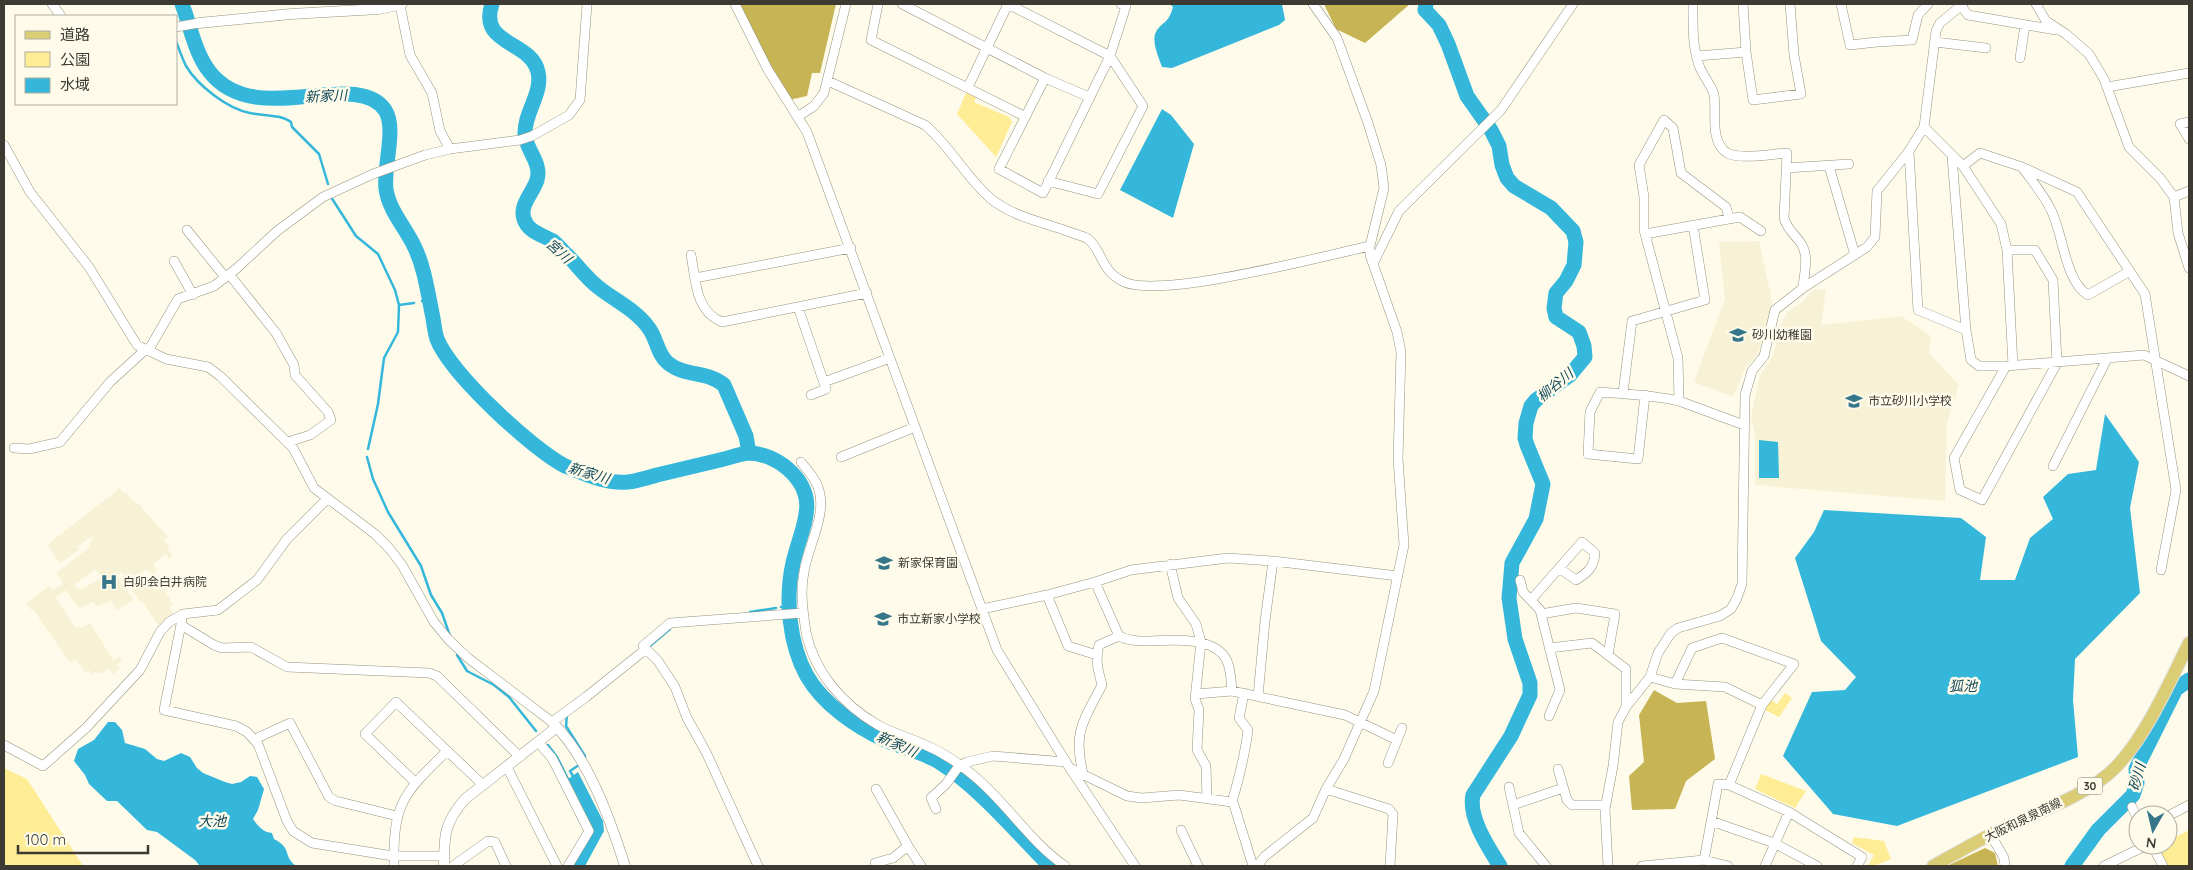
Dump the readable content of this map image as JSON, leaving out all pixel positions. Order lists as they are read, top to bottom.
{
  "streets": {
    "main road": ["30", "大阪和泉泉南線"]
  },
  "water": [
    "新家川",
    "宮川",
    "柳谷川",
    "狐池",
    "砂川",
    "大池"
  ],
  "places": {
    "school or university": [
      "砂川幼稚園",
      "市立砂川小学校",
      "新家保育園",
      "市立新家小学校"
    ],
    "hospital": ["白卯会白井病院"]
  },
  "legend": ["道路", "公園", "水域"],
  "scale_bar": "100 m",
  "north": "bottom"
}
